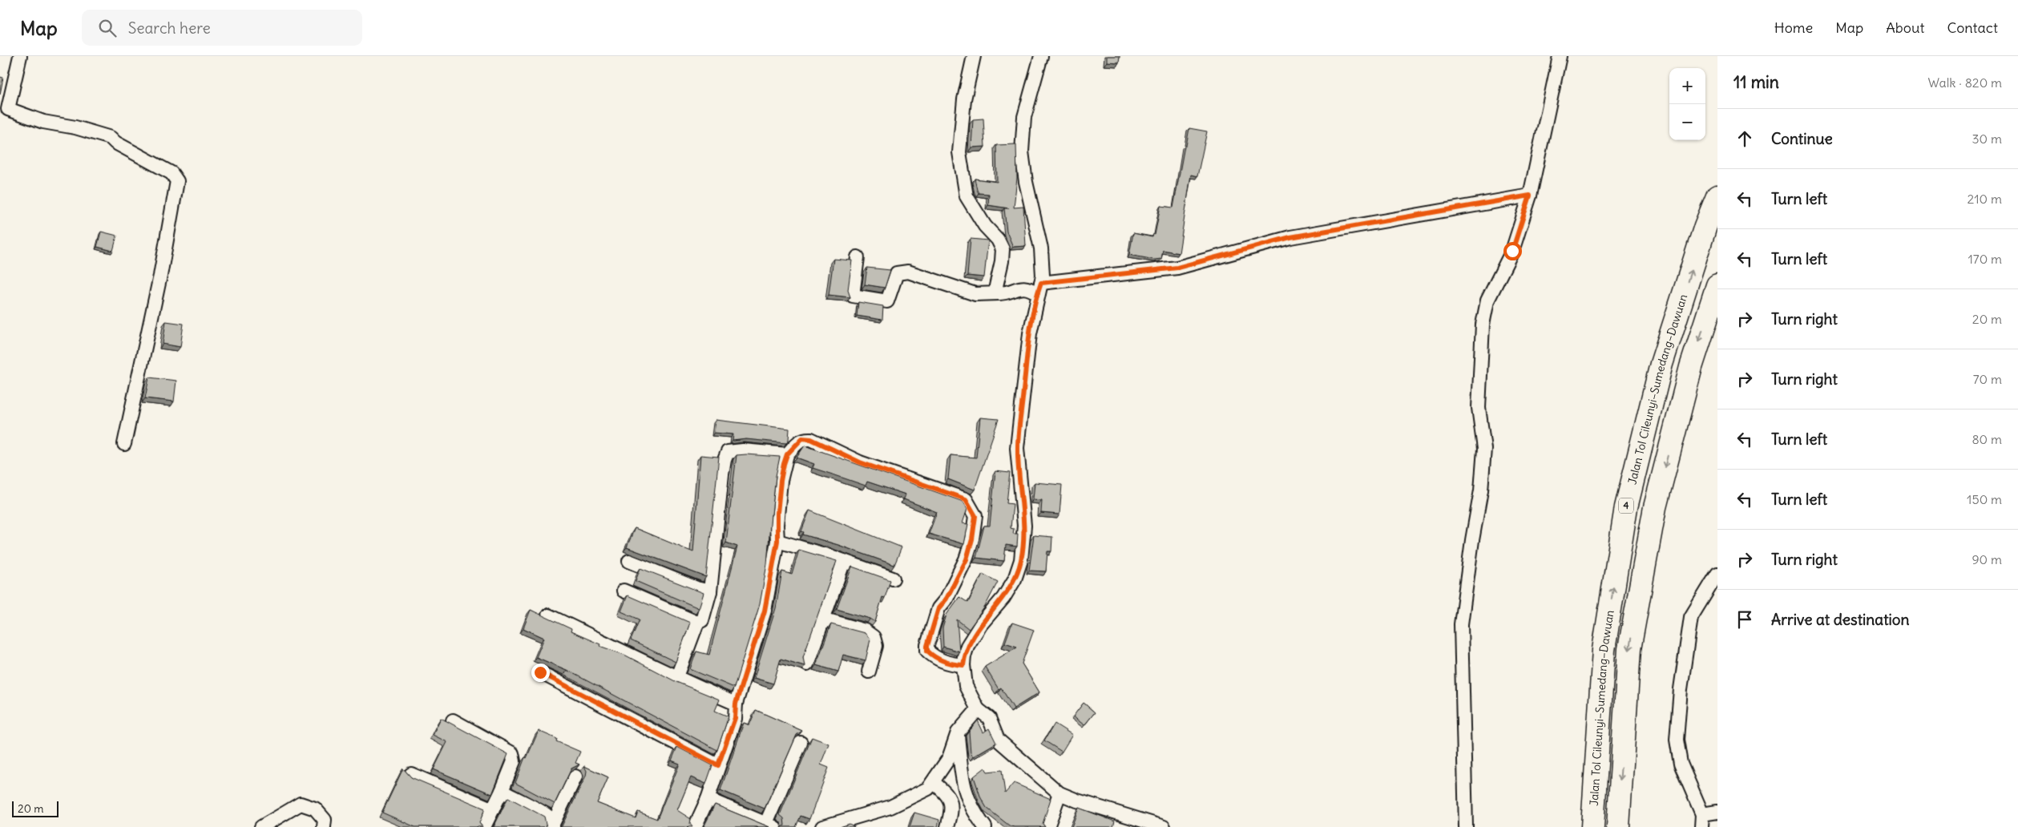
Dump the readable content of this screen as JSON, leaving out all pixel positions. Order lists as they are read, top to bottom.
{
  "streets": {
    "highway": ["Jalan Tol Cileunyi–Sumedang–Dawuan", "4"]
  },
  "scale_bar": "20 m",
  "page": {
    "header": "Map",
    "search": "Search here",
    "nav": [
      "Home",
      "Map",
      "About",
      "Contact"
    ],
    "heading": ["11 min", "Walk · 820 m"],
    "map_buttons": ["+", "−"],
    "list": [
      ["Continue", "30 m"],
      ["Turn left", "210 m"],
      ["Turn left", "170 m"],
      ["Turn right", "20 m"],
      ["Turn right", "70 m"],
      ["Turn left", "80 m"],
      ["Turn left", "150 m"],
      ["Turn right", "90 m"],
      "Arrive at destination"
    ],
    "scale": "20 m"
  }
}
